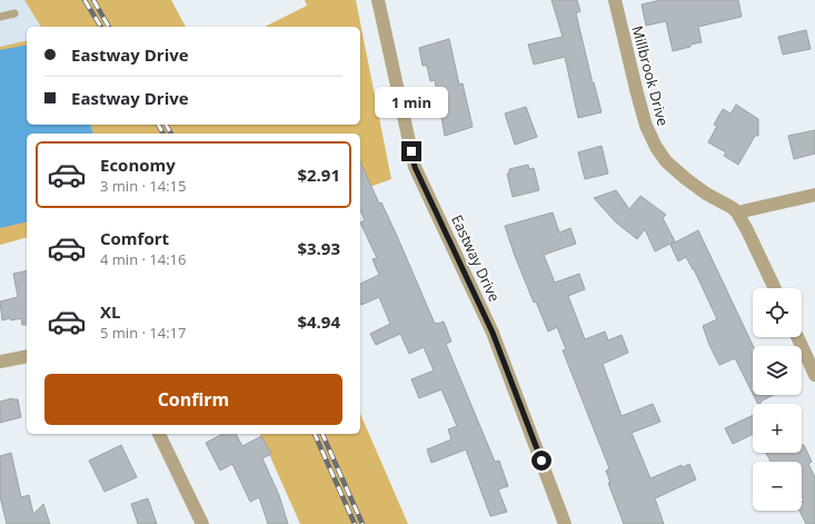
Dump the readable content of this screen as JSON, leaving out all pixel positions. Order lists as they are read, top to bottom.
{
  "streets": {
    "street": ["Millbrook Drive", "Eastway Drive"]
  },
  "page": {
    "banner": ["Eastway Drive", "Eastway Drive"],
    "bubble": "1 min",
    "list": [
      {
        "name": "Economy",
        "note": "3 min · 14:15",
        "value": "$2.91"
      },
      {
        "name": "Comfort",
        "note": "4 min · 14:16",
        "value": "$3.93"
      },
      {
        "name": "XL",
        "note": "5 min · 14:17",
        "value": "$4.94"
      }
    ],
    "map_buttons": ["+", "−"],
    "buttons": "Confirm"
  }
}
